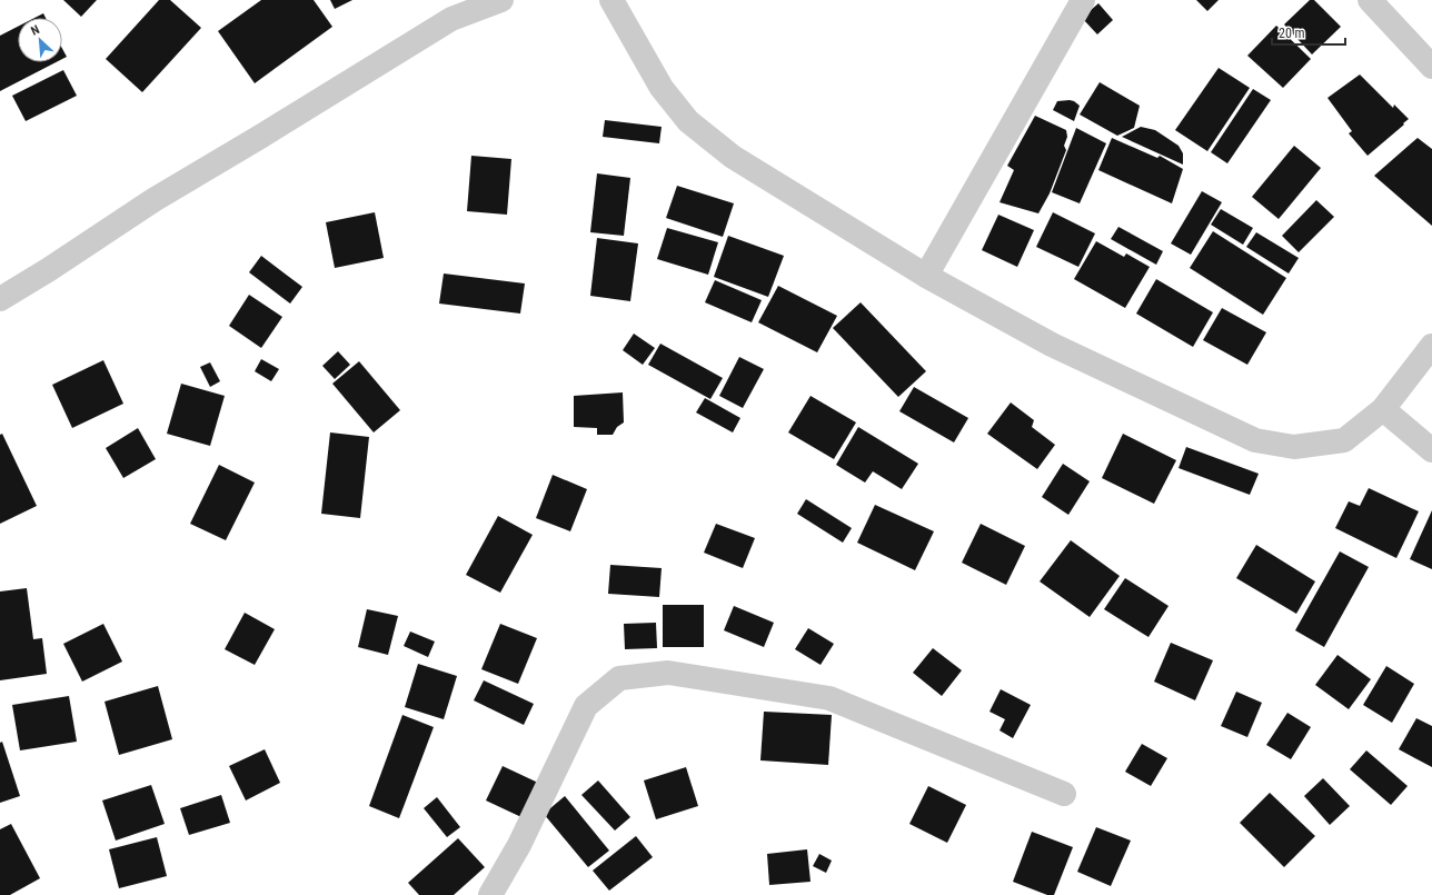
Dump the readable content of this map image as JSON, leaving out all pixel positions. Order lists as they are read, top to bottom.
{
  "scale_bar": "20 m",
  "north": "top left"
}
